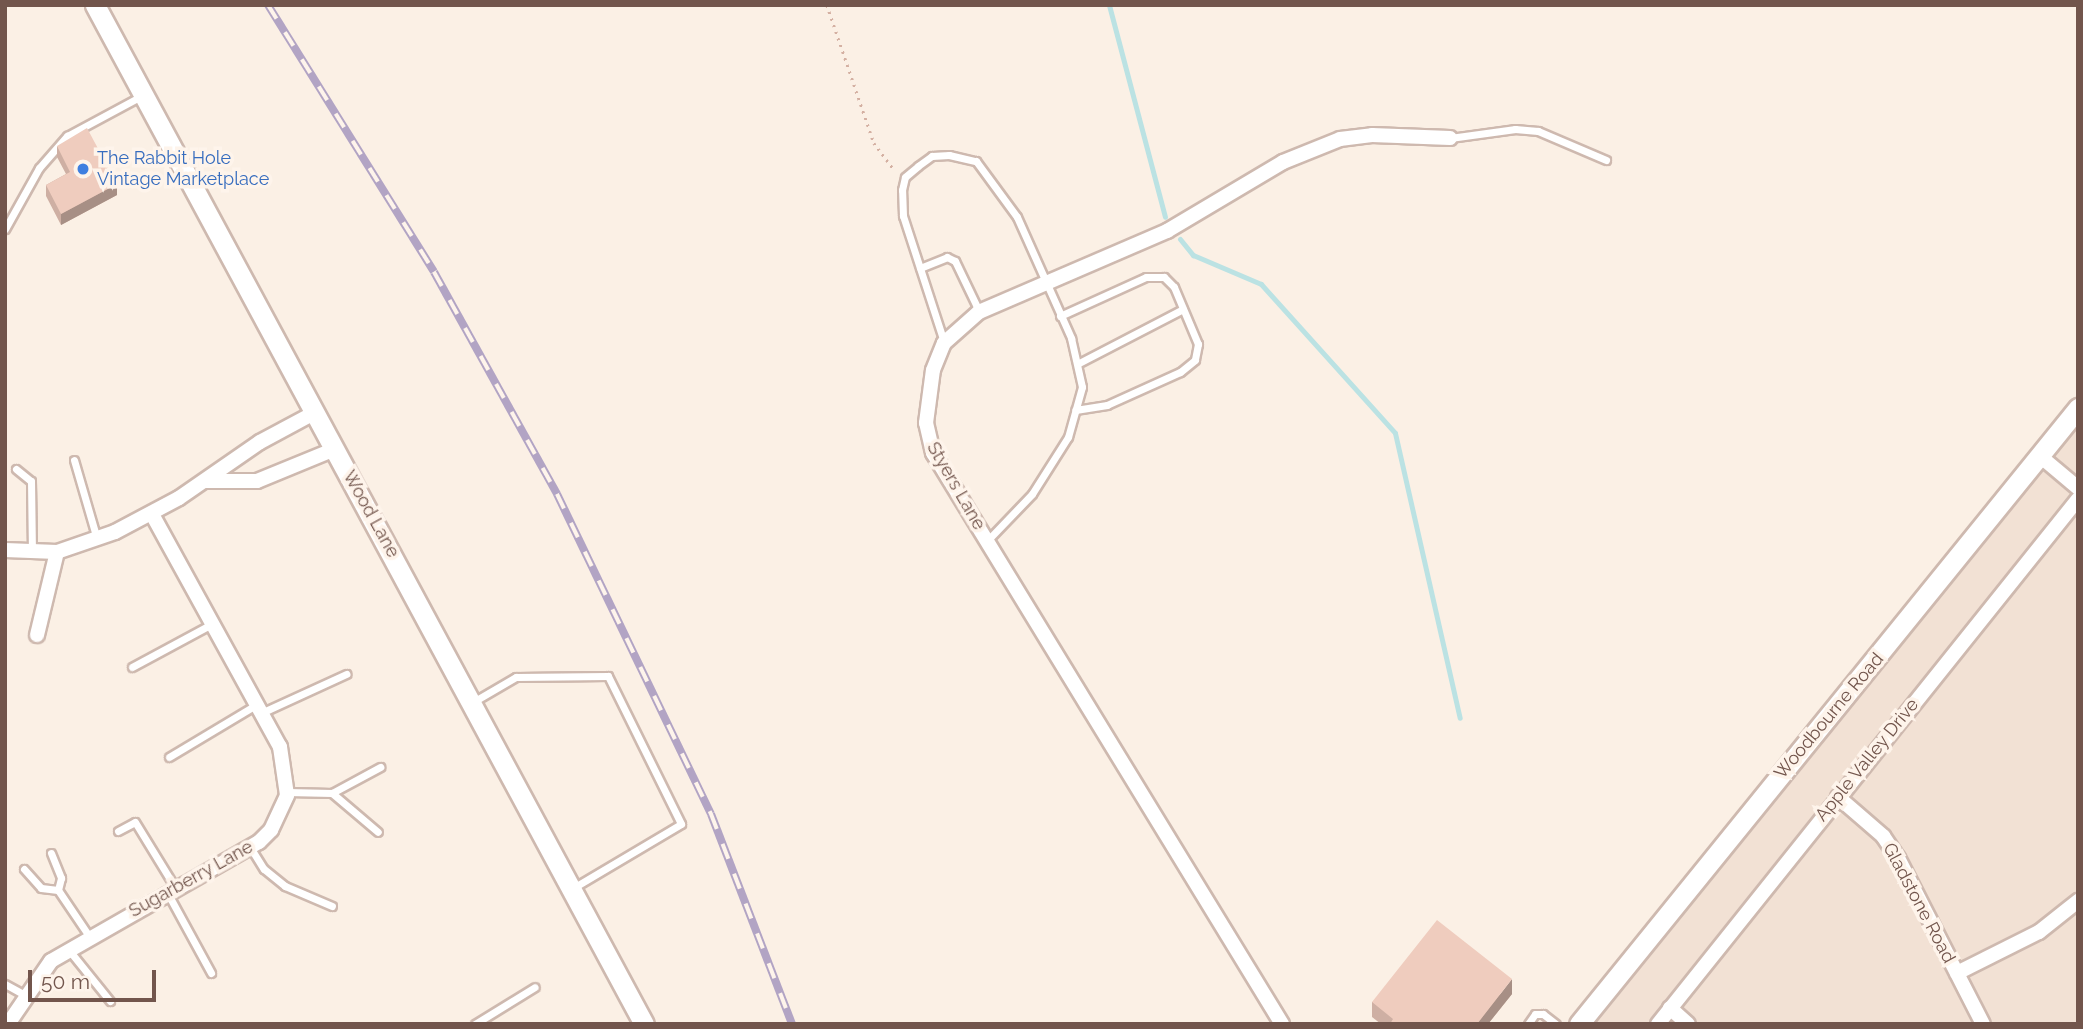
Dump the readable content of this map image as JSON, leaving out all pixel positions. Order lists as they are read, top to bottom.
{
  "streets": {
    "street": [
      "Styers Lane",
      "Wood Lane",
      "Woodbourne Road",
      "Apple Valley Drive",
      "Sugarberry Lane",
      "Gladstone Road"
    ]
  },
  "crossings": [
    ["Apple Valley Drive", "Gladstone Road"]
  ],
  "places": ["The Rabbit Hole Vintage Marketplace"],
  "scale_bar": "50 m"
}
